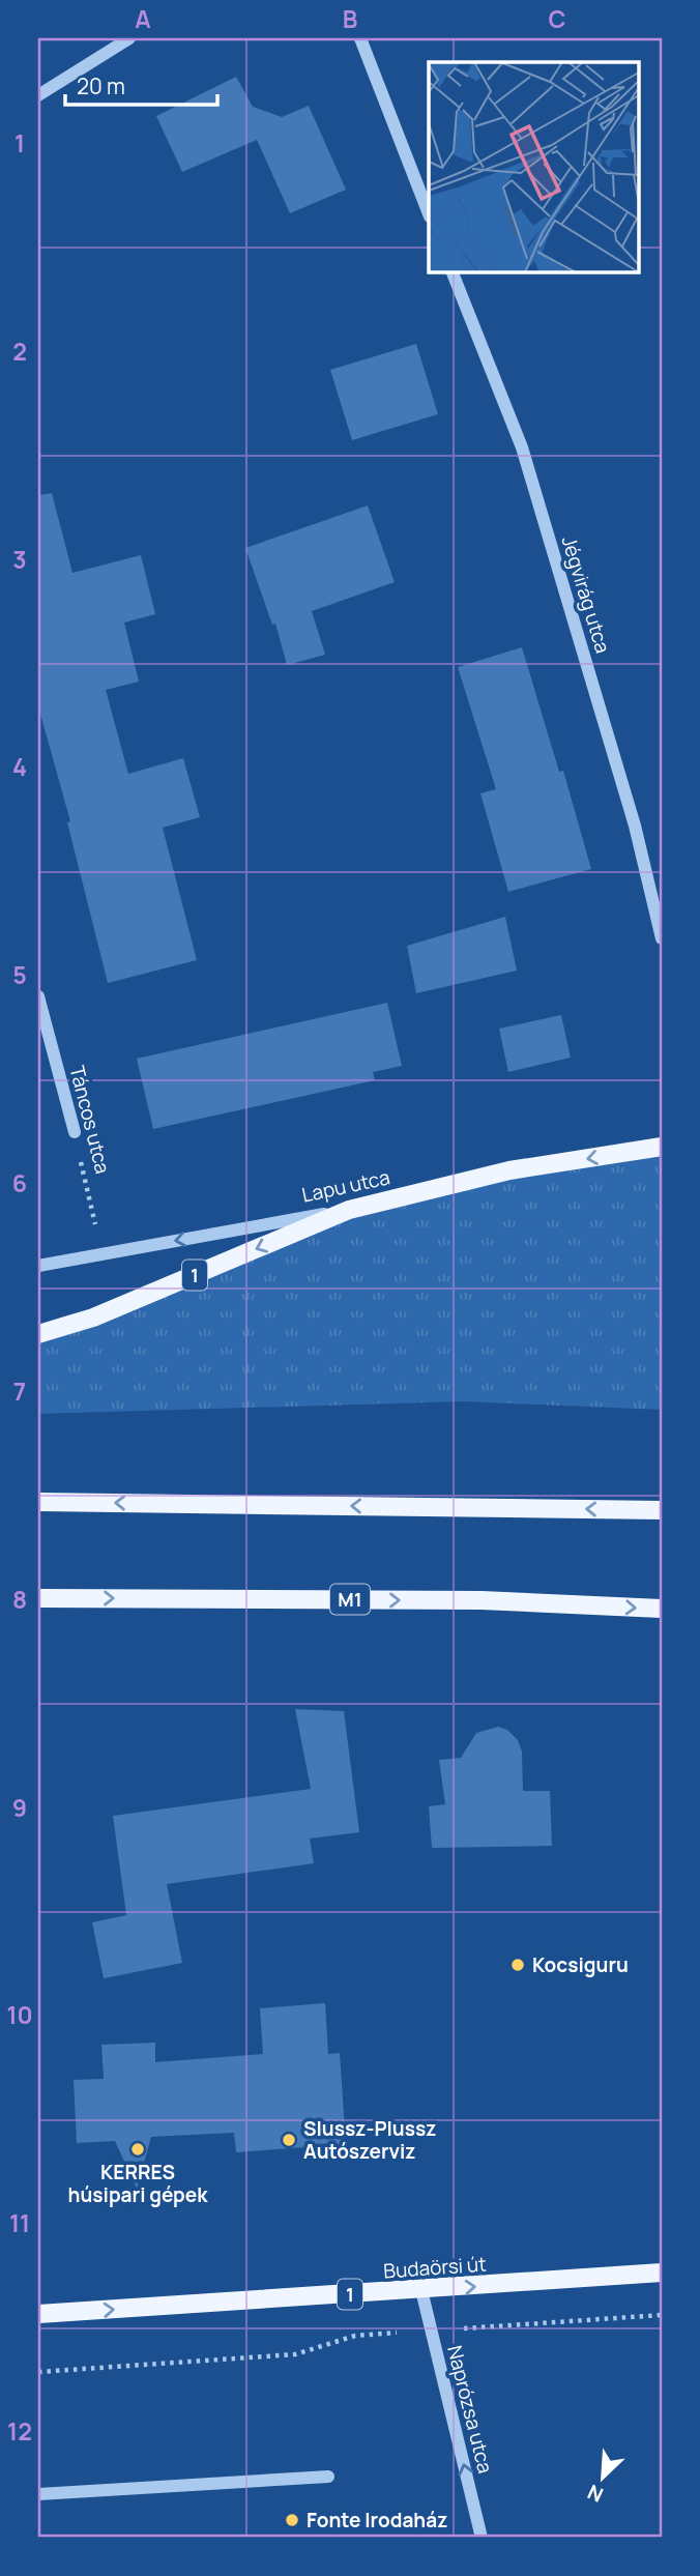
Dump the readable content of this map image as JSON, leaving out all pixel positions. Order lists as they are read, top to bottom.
{
  "streets": {
    "main road": [
      "Lapu utca",
      "1",
      "M1",
      "Budaörsi út"
    ],
    "street": ["Jégvirág utca", "Táncos utca", "Naprózsa utca"]
  },
  "crossings": [
    ["Táncos utca", "Lapu utca"],
    ["Lapu utca", "1"],
    ["Budaörsi út", "Naprózsa utca"]
  ],
  "one_way": ["Lapu utca", "Budaörsi út", "Naprózsa utca"],
  "places": [
    "Kocsiguru",
    "Slussz-Plussz Autószerviz",
    "KERRES húsipari gépek",
    "Fonte Irodaház"
  ],
  "scale_bar": "20 m",
  "north": "bottom left",
  "grid": {
    "columns": ["A", "B", "C"],
    "rows": [
      "1",
      "2",
      "3",
      "4",
      "5",
      "6",
      "7",
      "8",
      "9",
      "10",
      "11",
      "12"
    ]
  }
}
